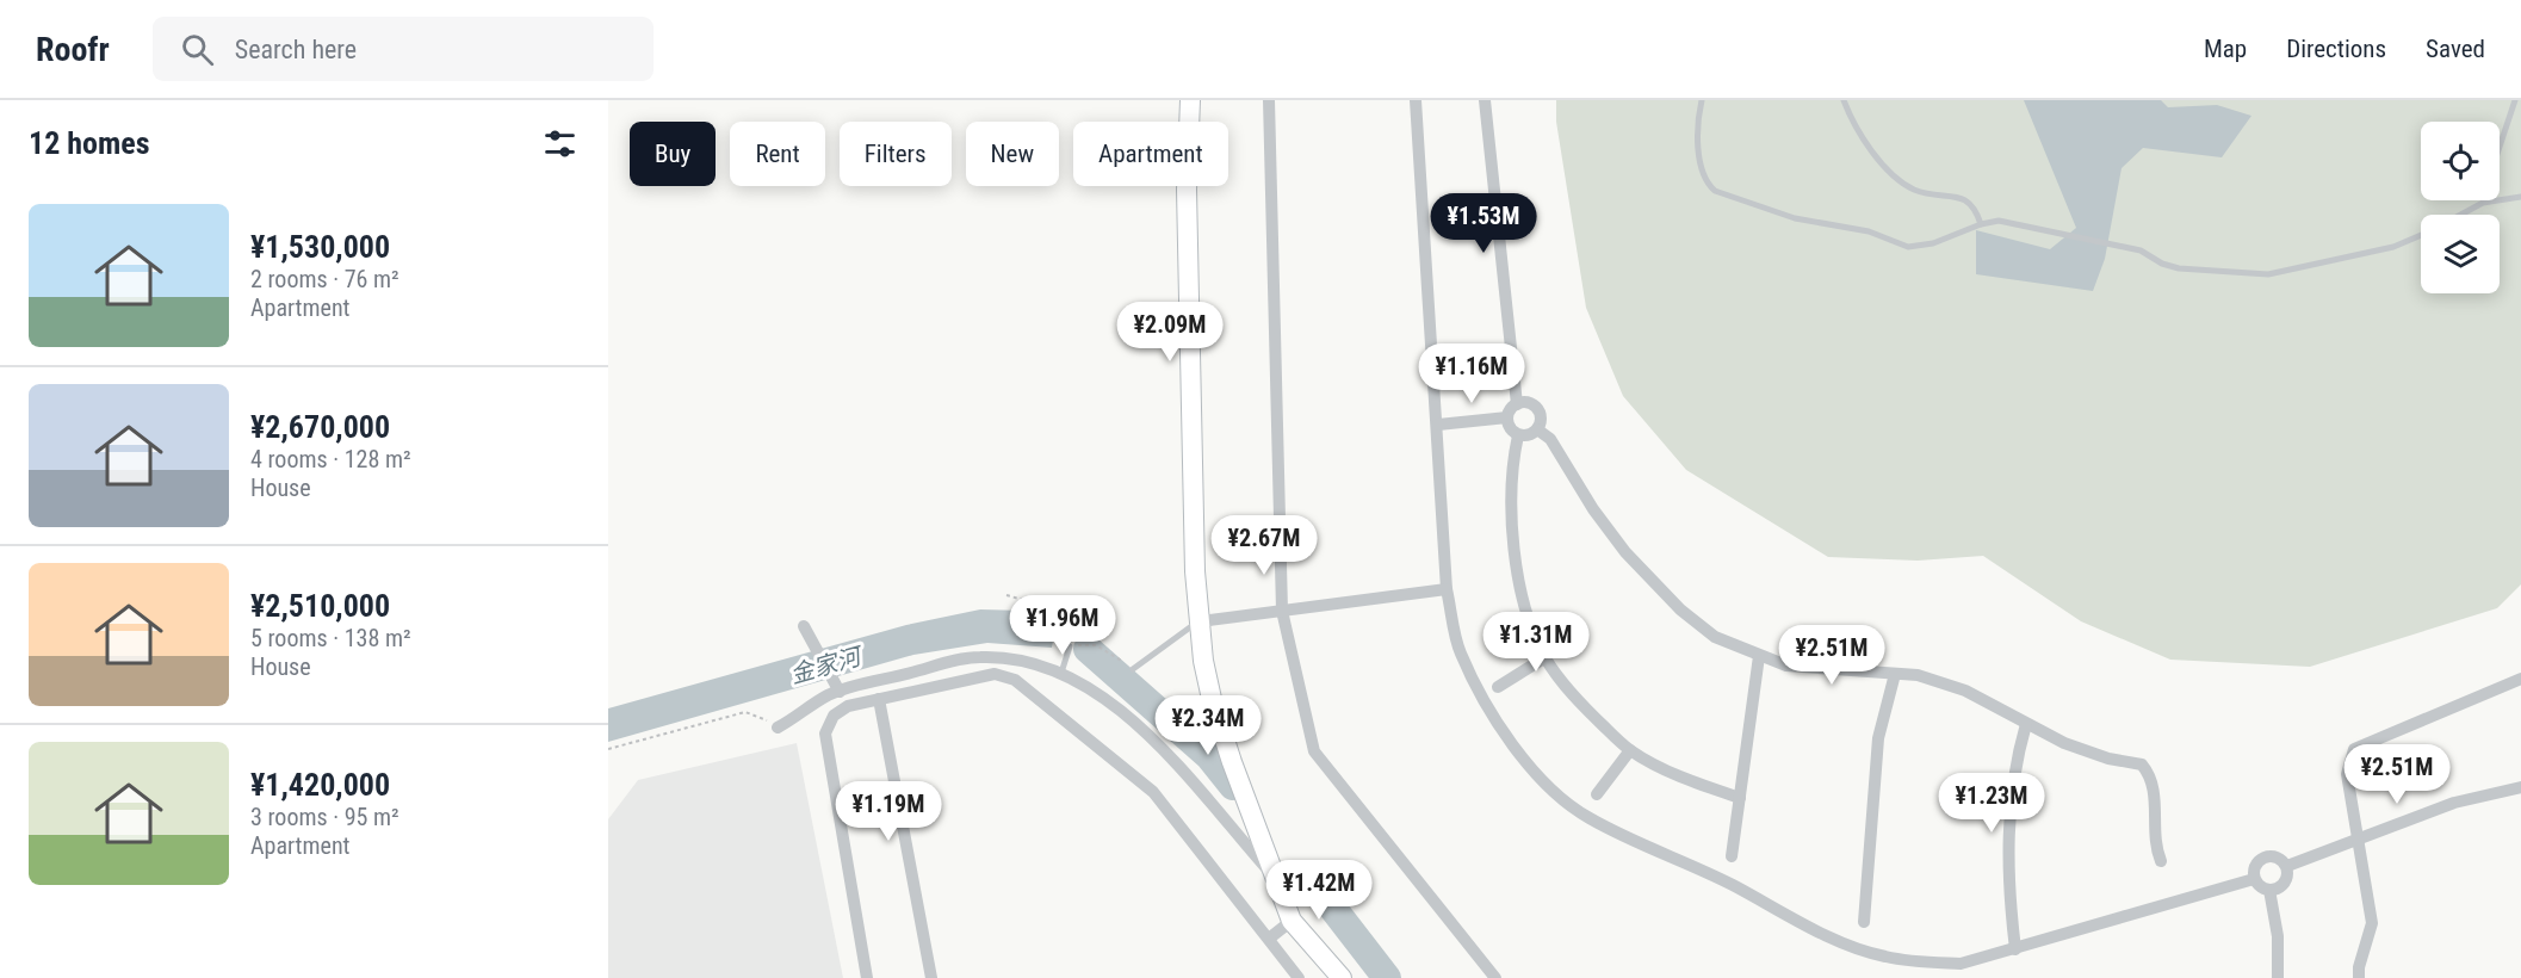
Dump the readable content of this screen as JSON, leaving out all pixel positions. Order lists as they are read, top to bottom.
{
  "water": ["金家河"],
  "page": {
    "header": "Roofr",
    "search": "Search here",
    "nav": ["Map", "Directions", "Saved"],
    "heading": "12 homes",
    "chip": [
      "Buy",
      "Rent",
      "Filters",
      "New",
      "Apartment"
    ],
    "list": [
      {
        "name": "¥1,530,000",
        "note": "2 rooms · 76 m² · Apartment"
      },
      {
        "name": "¥2,670,000",
        "note": "4 rooms · 128 m² · House"
      },
      {
        "name": "¥2,510,000",
        "note": "5 rooms · 138 m² · House"
      },
      {
        "name": "¥1,420,000",
        "note": "3 rooms · 95 m² · Apartment"
      }
    ],
    "price": [
      "¥1.53M",
      "¥2.09M",
      "¥1.16M",
      "¥2.67M",
      "¥1.96M",
      "¥1.31M",
      "¥2.51M",
      "¥2.34M",
      "¥2.51M",
      "¥1.23M",
      "¥1.19M",
      "¥1.42M"
    ]
  }
}
